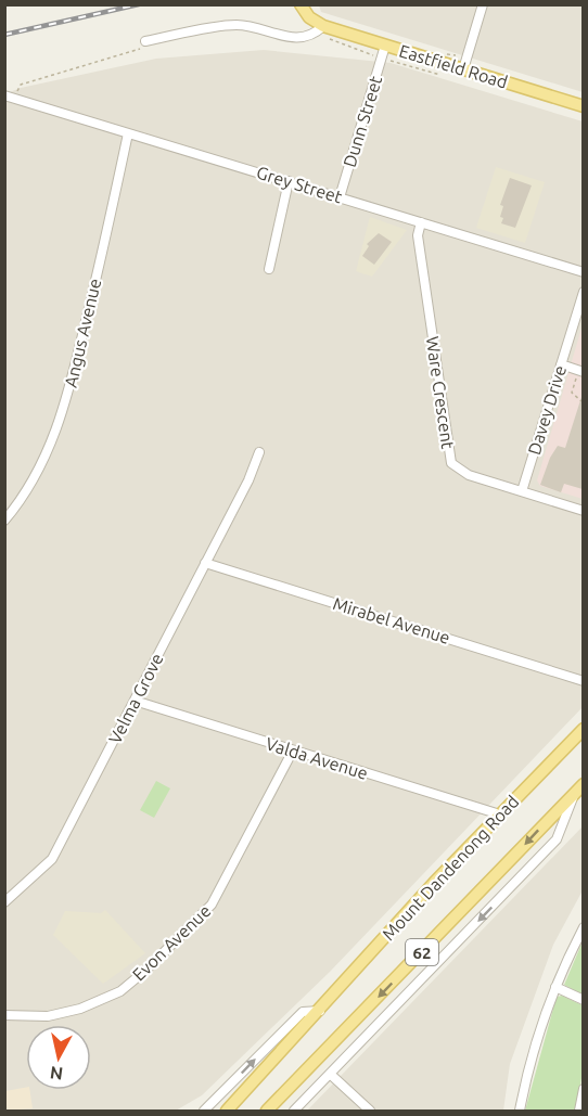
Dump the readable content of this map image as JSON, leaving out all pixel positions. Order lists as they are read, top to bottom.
{
  "streets": {
    "main road": ["Eastfield Road", "Mount Dandenong Road", "62"],
    "street": [
      "Dunn Street",
      "Grey Street",
      "Angus Avenue",
      "Ware Crescent",
      "Davey Drive",
      "Mirabel Avenue",
      "Velma Grove",
      "Valda Avenue",
      "Evon Avenue"
    ]
  },
  "crossings": [
    ["Eastfield Road", "Dunn Street"],
    ["Dunn Street", "Grey Street"],
    ["Grey Street", "Angus Avenue"],
    ["Grey Street", "Ware Crescent"],
    ["Ware Crescent", "Davey Drive"],
    ["Mirabel Avenue", "Velma Grove"],
    ["Velma Grove", "Valda Avenue"],
    ["Valda Avenue", "Mount Dandenong Road"],
    ["Valda Avenue", "Evon Avenue"]
  ],
  "north": "bottom"
}
